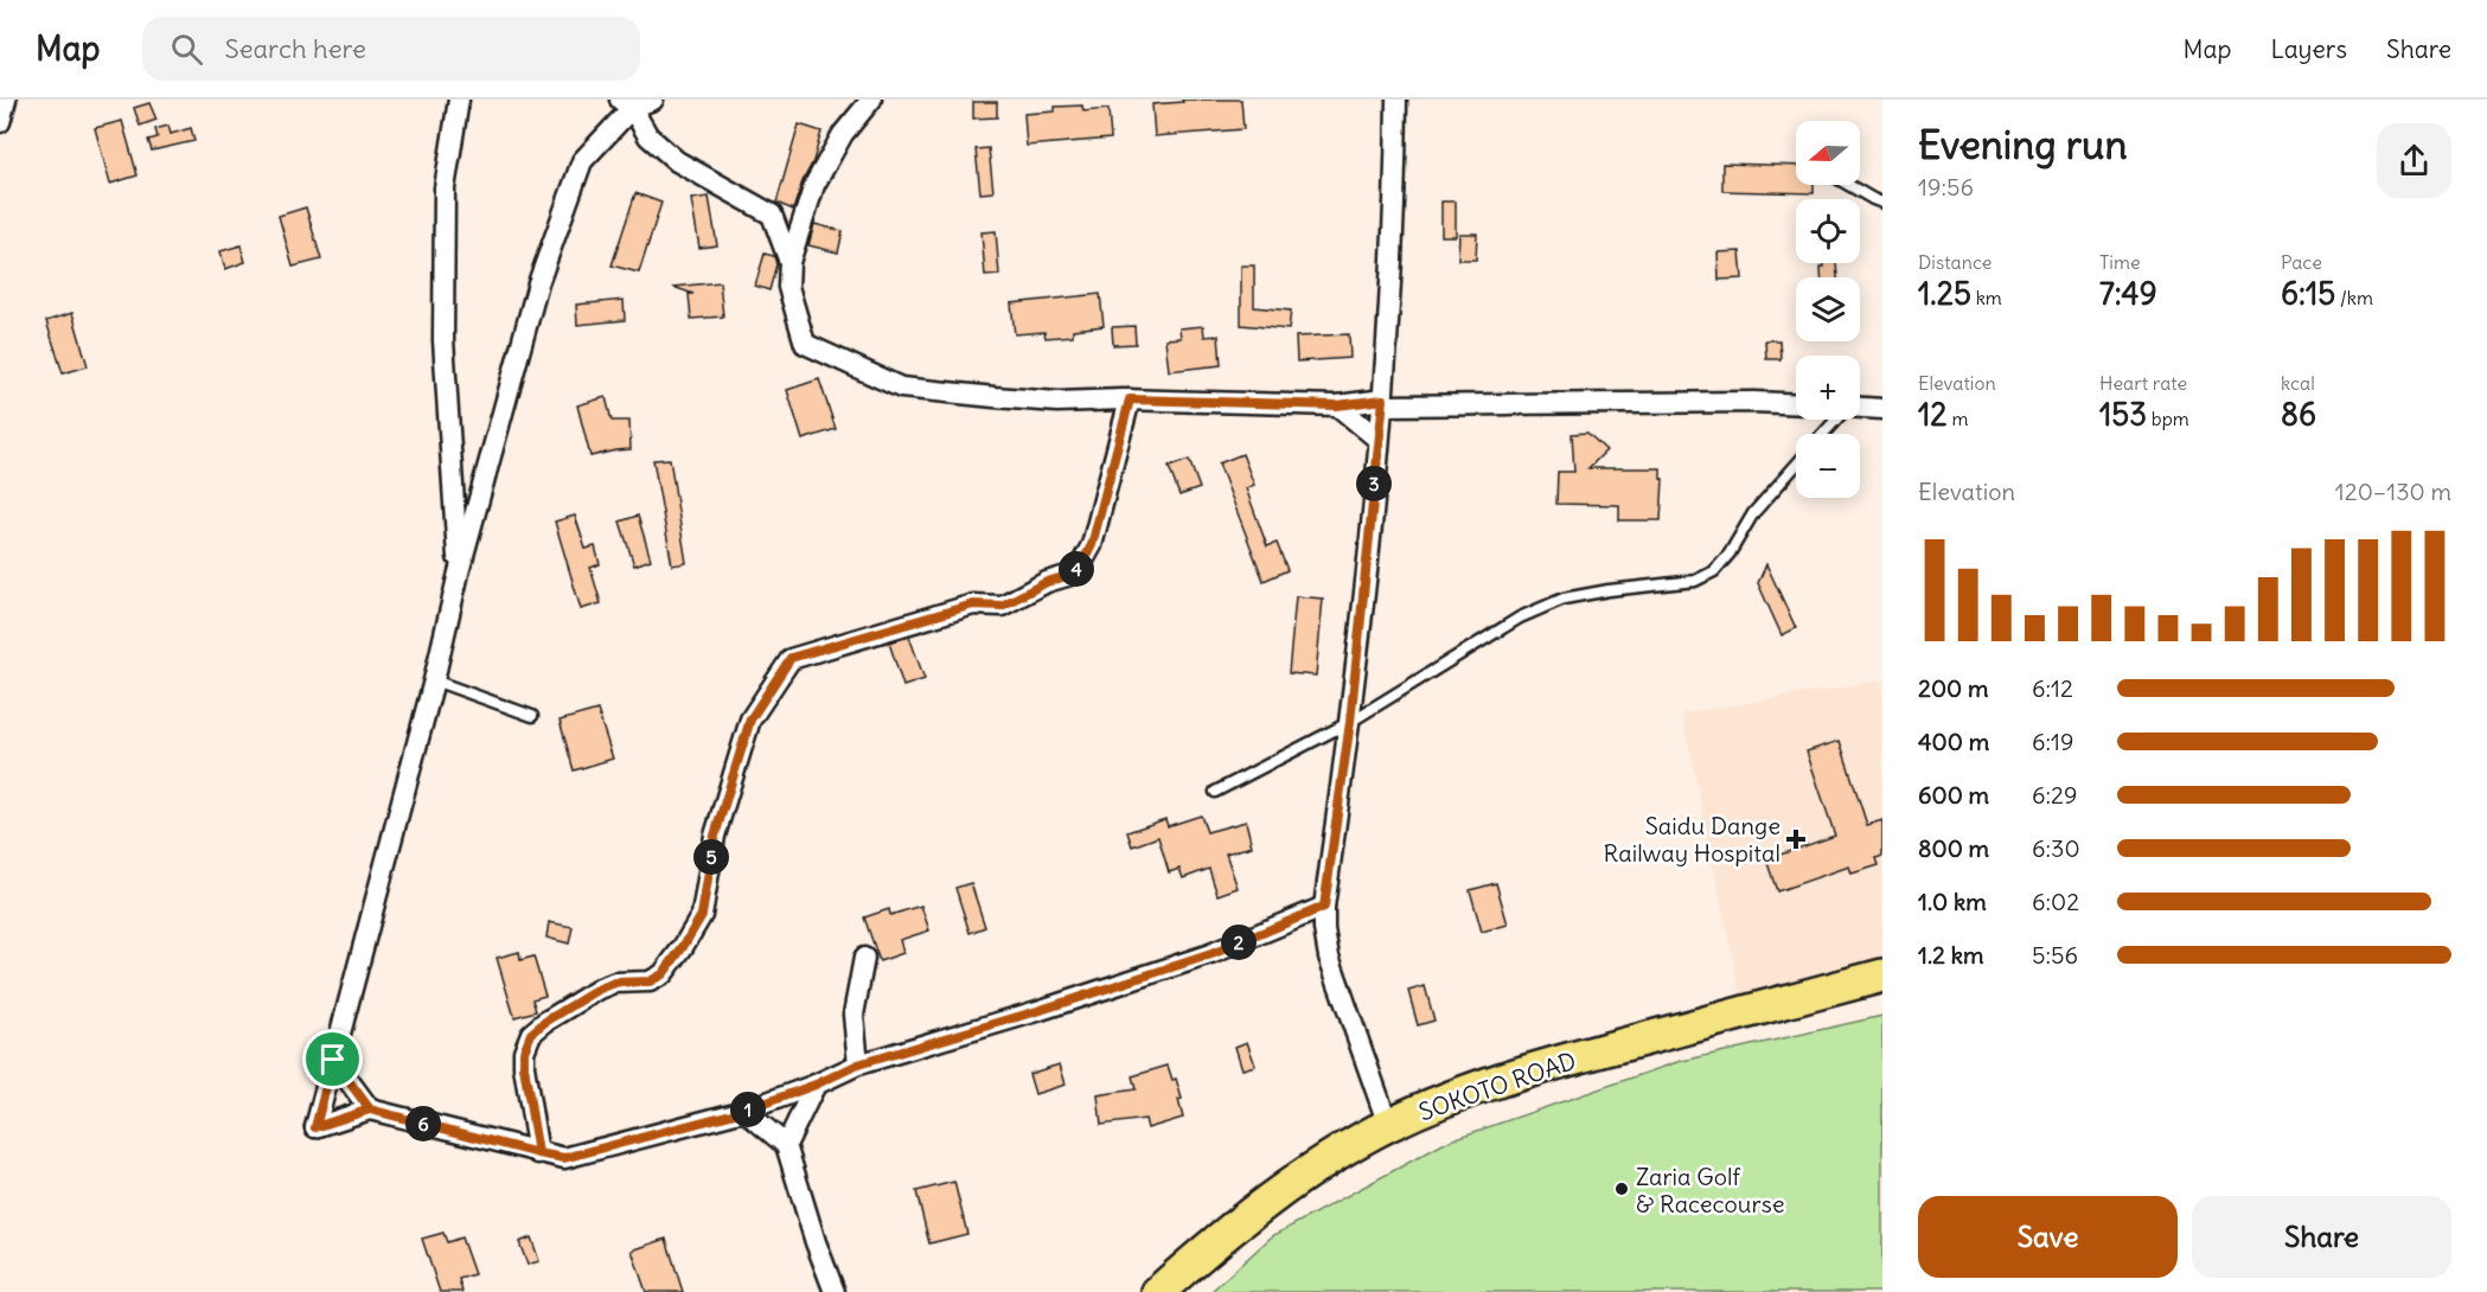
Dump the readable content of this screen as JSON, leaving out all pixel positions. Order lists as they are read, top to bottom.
{
  "streets": {
    "main road": ["SOKOTO ROAD"]
  },
  "places": {
    "health": ["Saidu Dange Railway Hospital"],
    "other": ["Zaria Golf & Racecourse"]
  },
  "north": "left",
  "page": {
    "header": "Map",
    "search": "Search here",
    "nav": ["Map", "Layers", "Share"],
    "heading": ["Evening run", "19:56"],
    "map_buttons": ["+", "−"],
    "stats": [
      ["Distance", "1.25 km"],
      ["Time", "7:49"],
      ["Pace", "6:15 /km"],
      ["Elevation", "12 m"],
      ["Heart rate", "153 bpm"],
      ["kcal", "86"]
    ],
    "chart": ["Elevation", "120–130 m"],
    "pins": [
      "3",
      "4",
      "5",
      "2",
      "1",
      "6"
    ],
    "list": [
      {
        "name": "200 m",
        "note": "6:12"
      },
      {
        "name": "400 m",
        "note": "6:19"
      },
      {
        "name": "600 m",
        "note": "6:29"
      },
      {
        "name": "800 m",
        "note": "6:30"
      },
      {
        "name": "1.0 km",
        "note": "6:02"
      },
      {
        "name": "1.2 km",
        "note": "5:56"
      }
    ],
    "buttons": ["Save", "Share"]
  }
}
